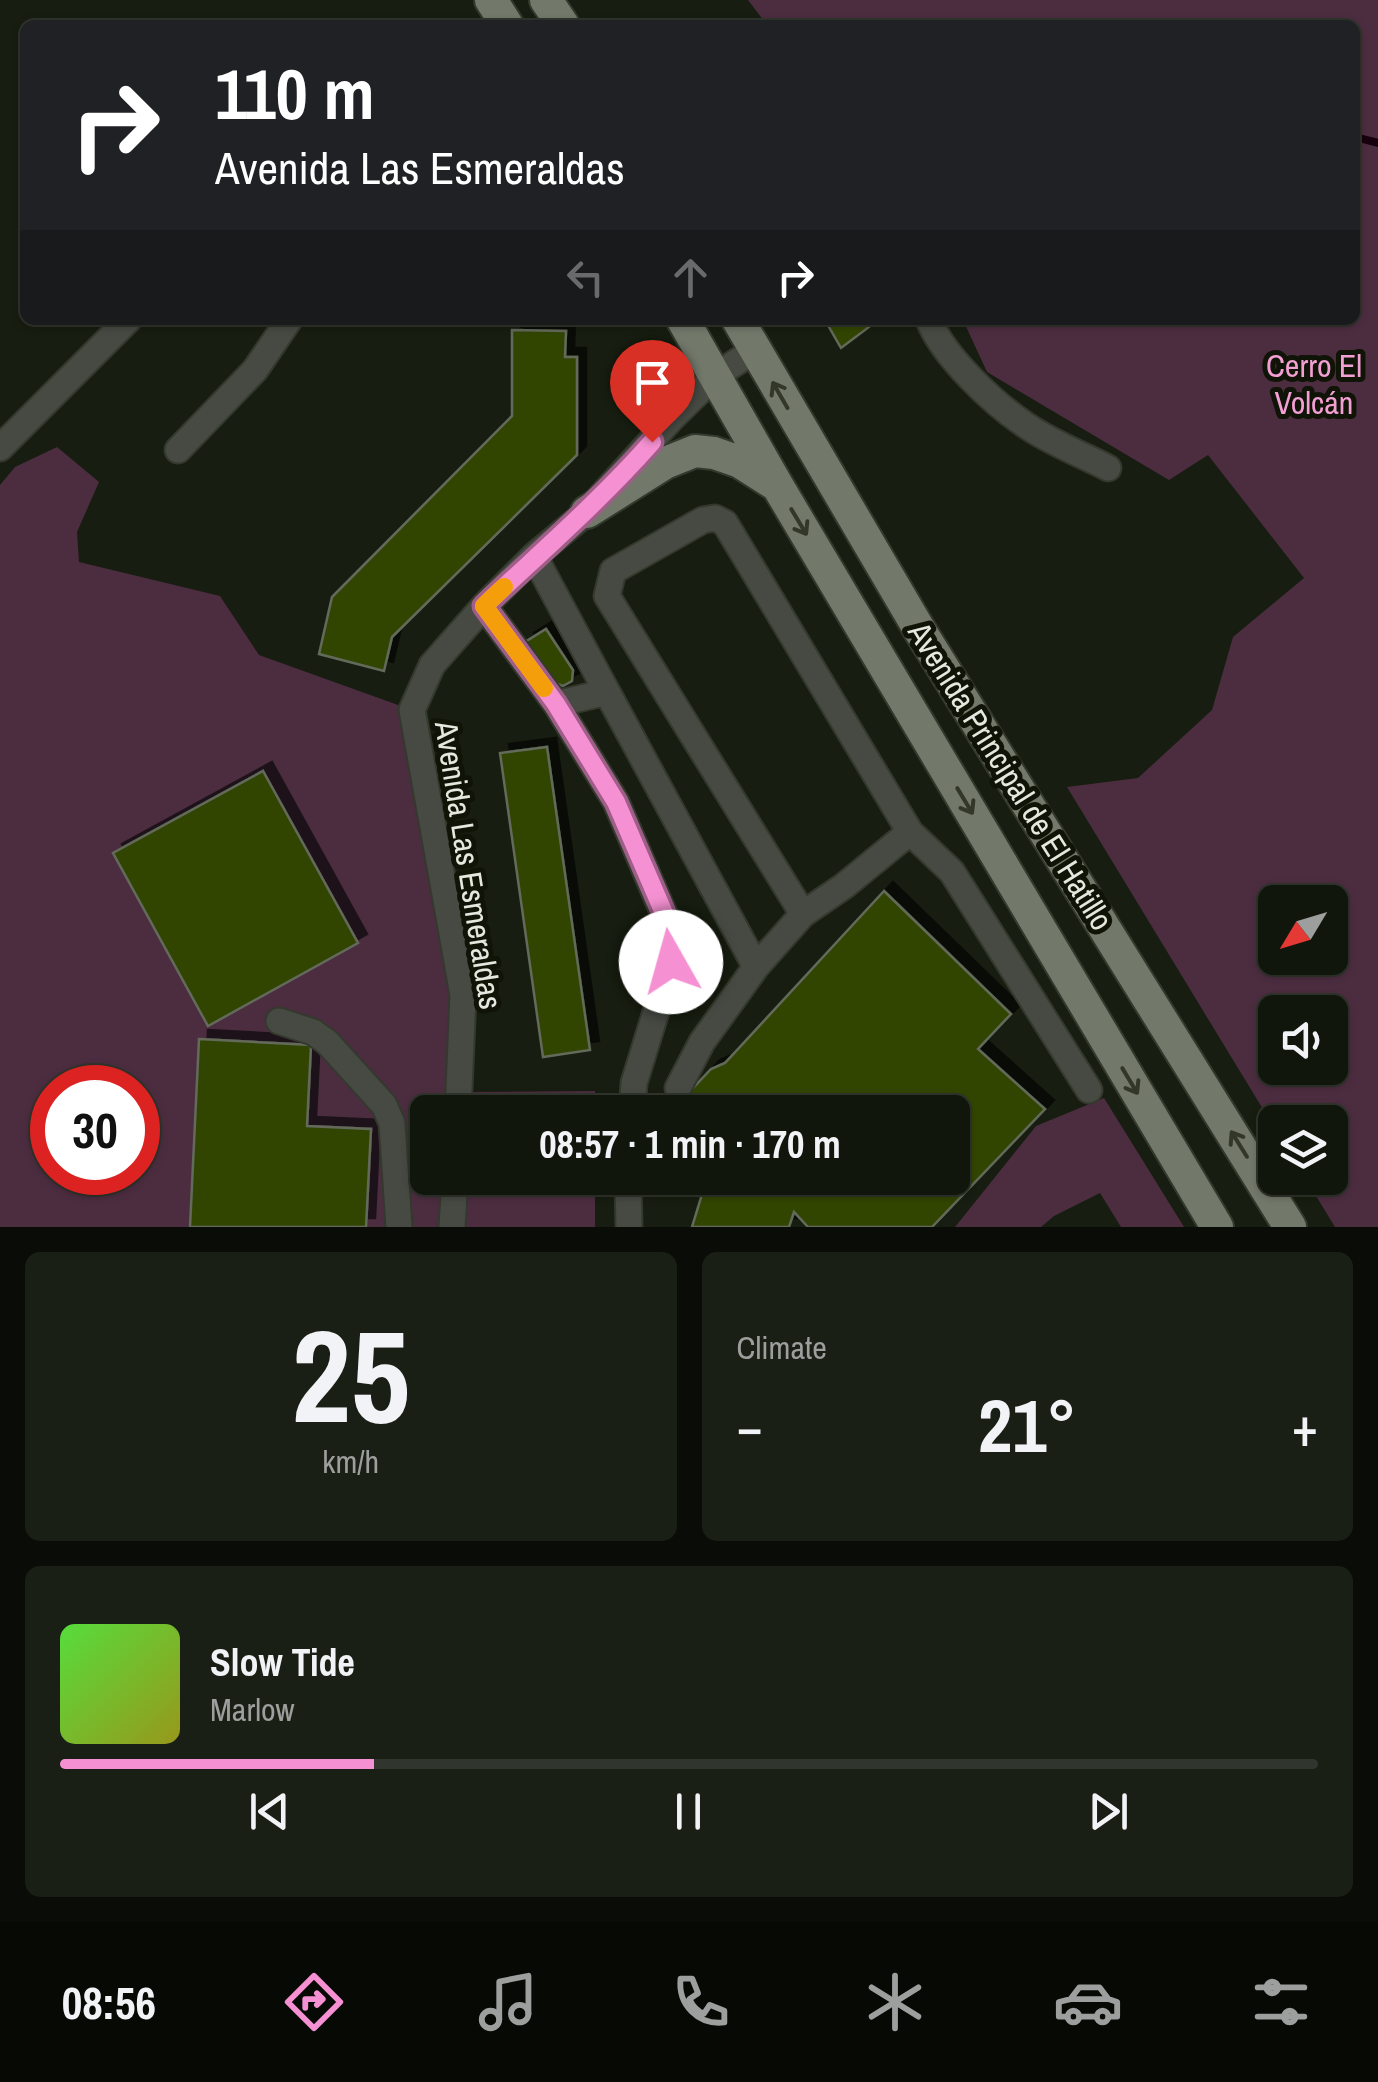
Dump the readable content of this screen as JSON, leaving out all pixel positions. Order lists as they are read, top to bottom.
{
  "streets": {
    "main road": ["Avenida Principal de El Hatillo"],
    "street": ["Avenida Las Esmeraldas"]
  },
  "crossings": [
    ["Avenida Principal de El Hatillo", "Avenida Las Esmeraldas"]
  ],
  "parks": ["Cerro El Volcán"],
  "north": "bottom left",
  "page": {
    "turn": ["110 m", "Avenida Las Esmeraldas"],
    "limit": "30",
    "trip": "08:57 · 1 min · 170 m",
    "tile": [
      ["25", "km/h"],
      "Climate"
    ],
    "heat": ["−", "21°", "+"],
    "song": ["Slow Tide", "Marlow"],
    "tabs": "08:56"
  }
}
